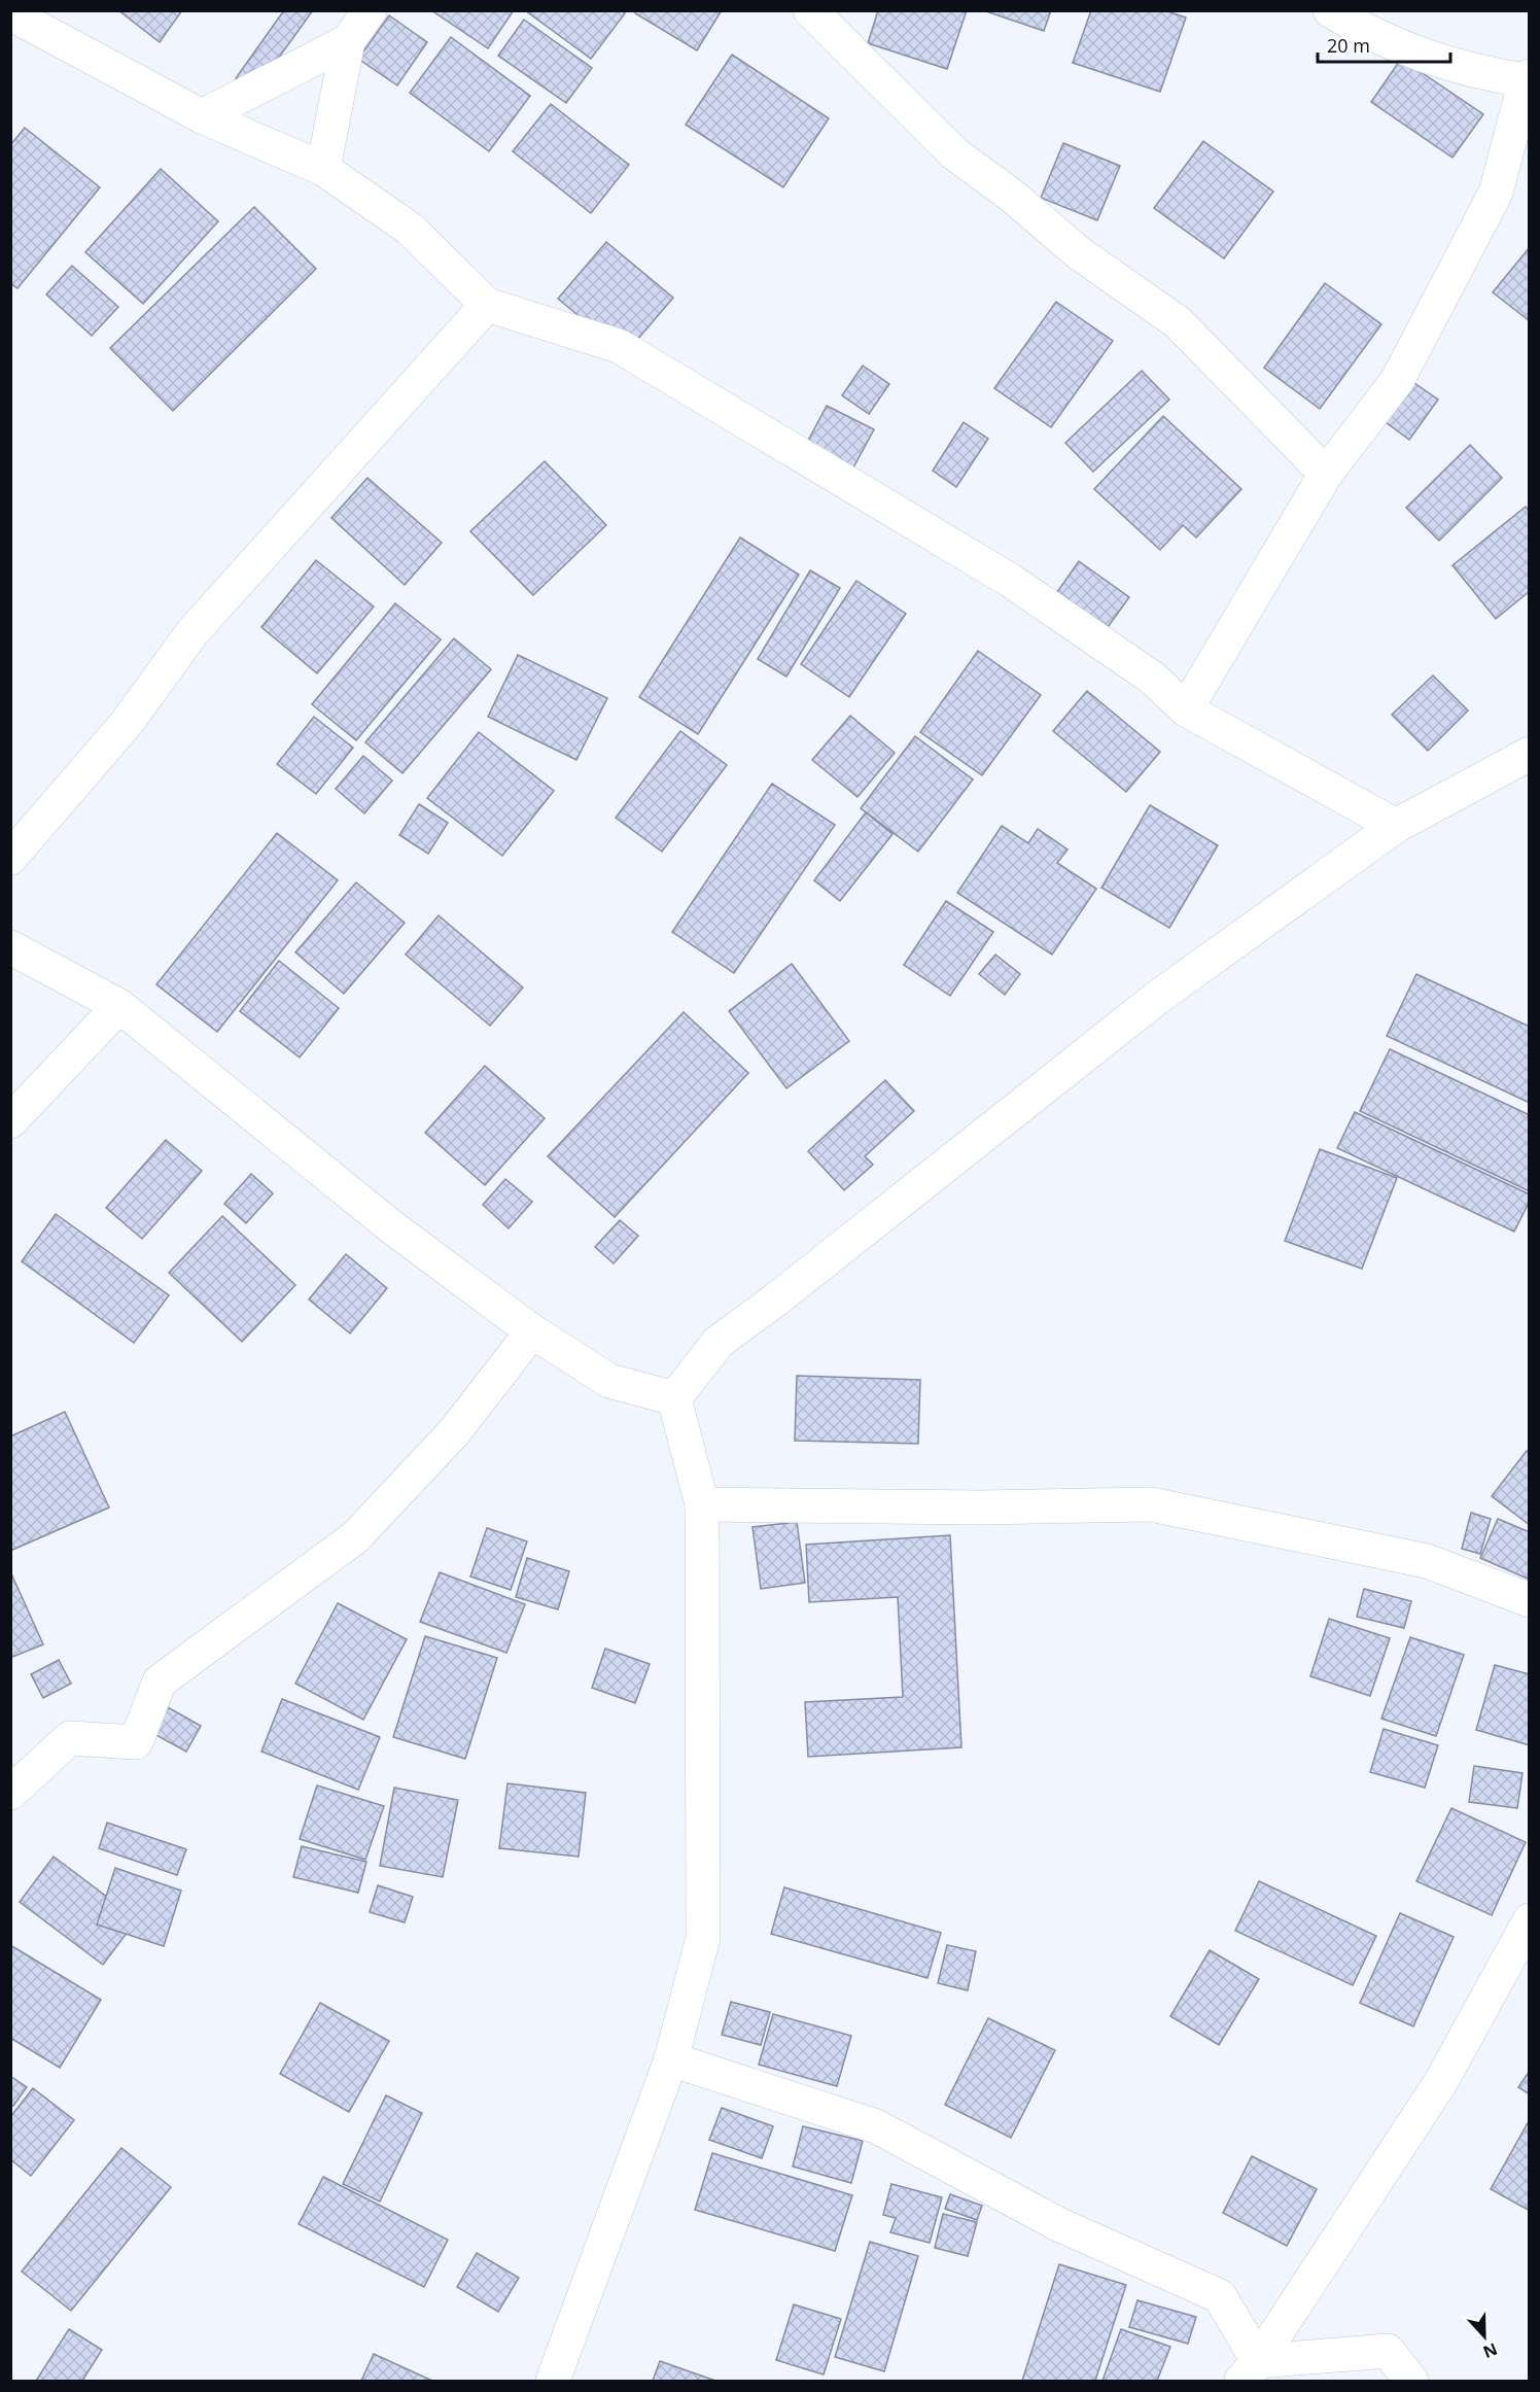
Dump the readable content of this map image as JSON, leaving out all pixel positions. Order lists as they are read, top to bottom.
{
  "scale_bar": "20 m",
  "north": "bottom"
}
